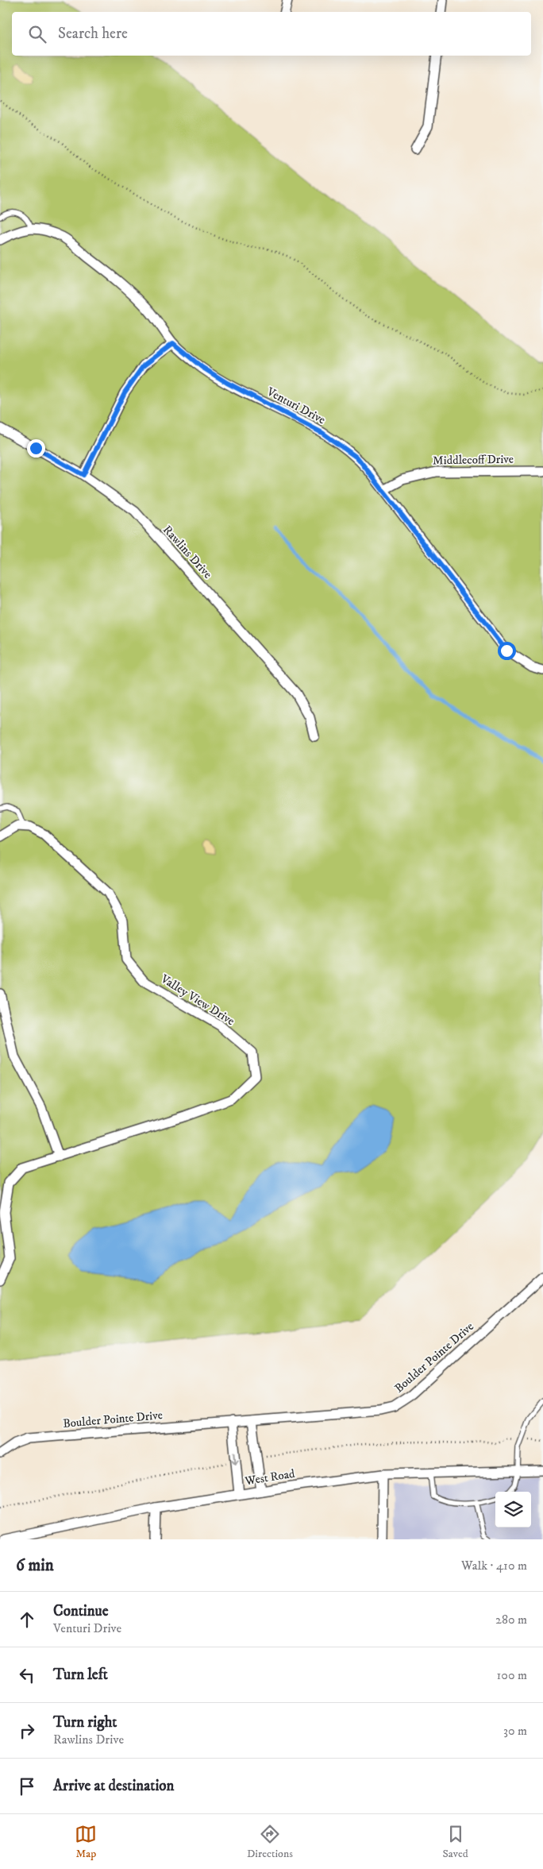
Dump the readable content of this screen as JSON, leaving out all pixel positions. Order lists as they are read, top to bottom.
{
  "streets": {
    "street": [
      "Venturi Drive",
      "Middlecoff Drive",
      "Rawlins Drive",
      "Valley View Drive",
      "Boulder Pointe Drive",
      "West Road"
    ]
  },
  "crossings": [
    ["Venturi Drive", "Middlecoff Drive"]
  ],
  "page": {
    "search": "Search here",
    "heading": ["6 min", "Walk · 410 m"],
    "list": [
      ["Continue", "Venturi Drive", "280 m"],
      ["Turn left", "100 m"],
      ["Turn right", "Rawlins Drive", "30 m"],
      "Arrive at destination"
    ],
    "nav": ["Map", "Directions", "Saved"]
  }
}
